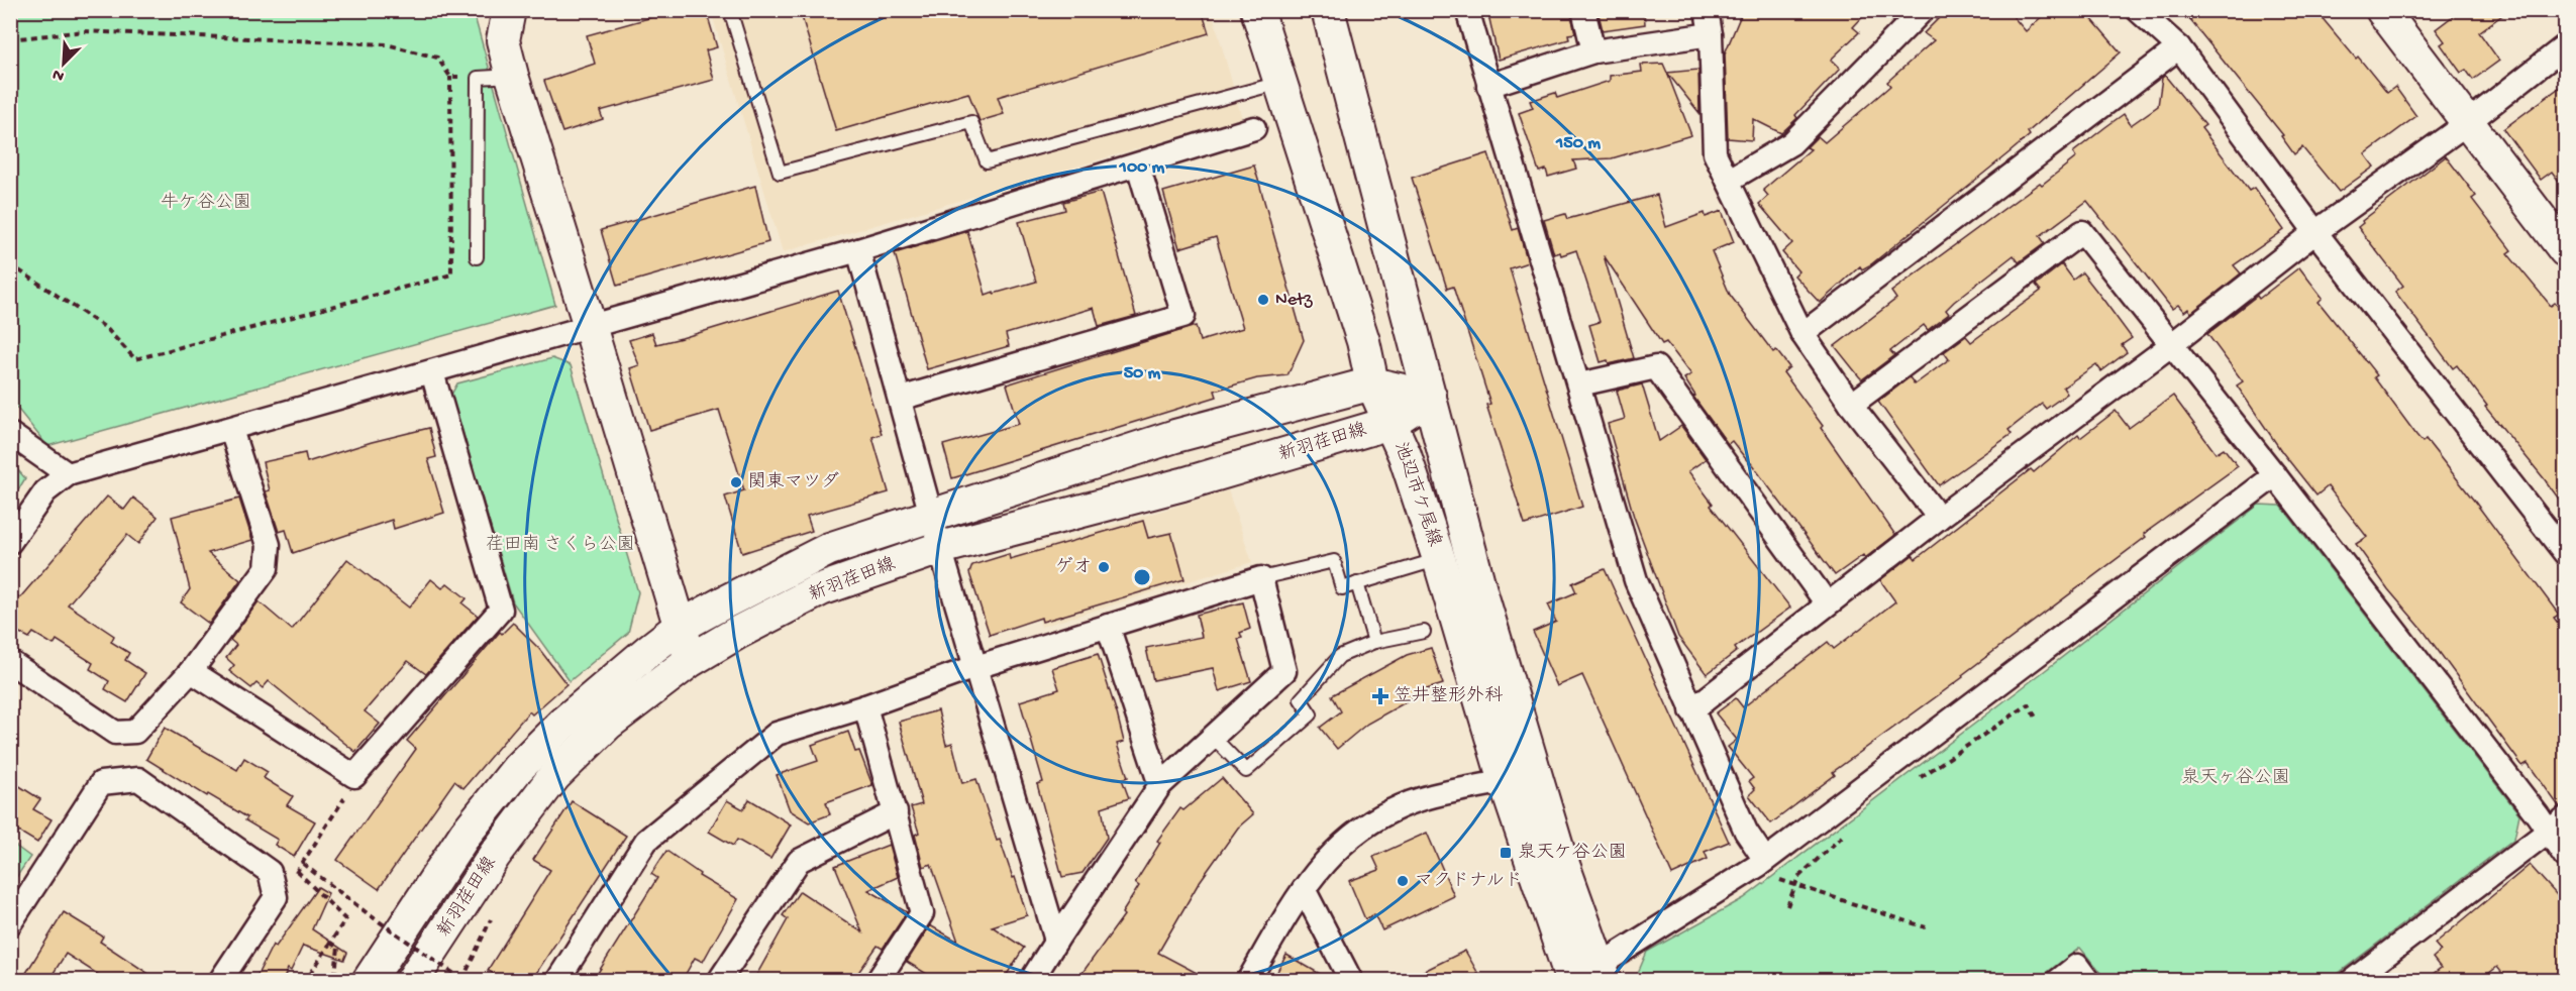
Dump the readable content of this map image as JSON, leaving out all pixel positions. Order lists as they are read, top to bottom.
{
  "streets": {
    "street": ["新羽荏田線", "池辺市ケ尾線"]
  },
  "crossings": [
    ["新羽荏田線", "池辺市ケ尾線"]
  ],
  "parks": ["牛ケ谷公園", "荏田南 さくら公園", "泉天ヶ谷公園"],
  "places": {
    "other": [
      "Netz",
      "関東マツダ",
      "ゲオ",
      "マクドナルド"
    ],
    "health": ["笠井整形外科"],
    "transit": ["泉天ケ谷公園"]
  },
  "north": "bottom left",
  "rings": ["150 m", "100 m", "50 m"]
}
